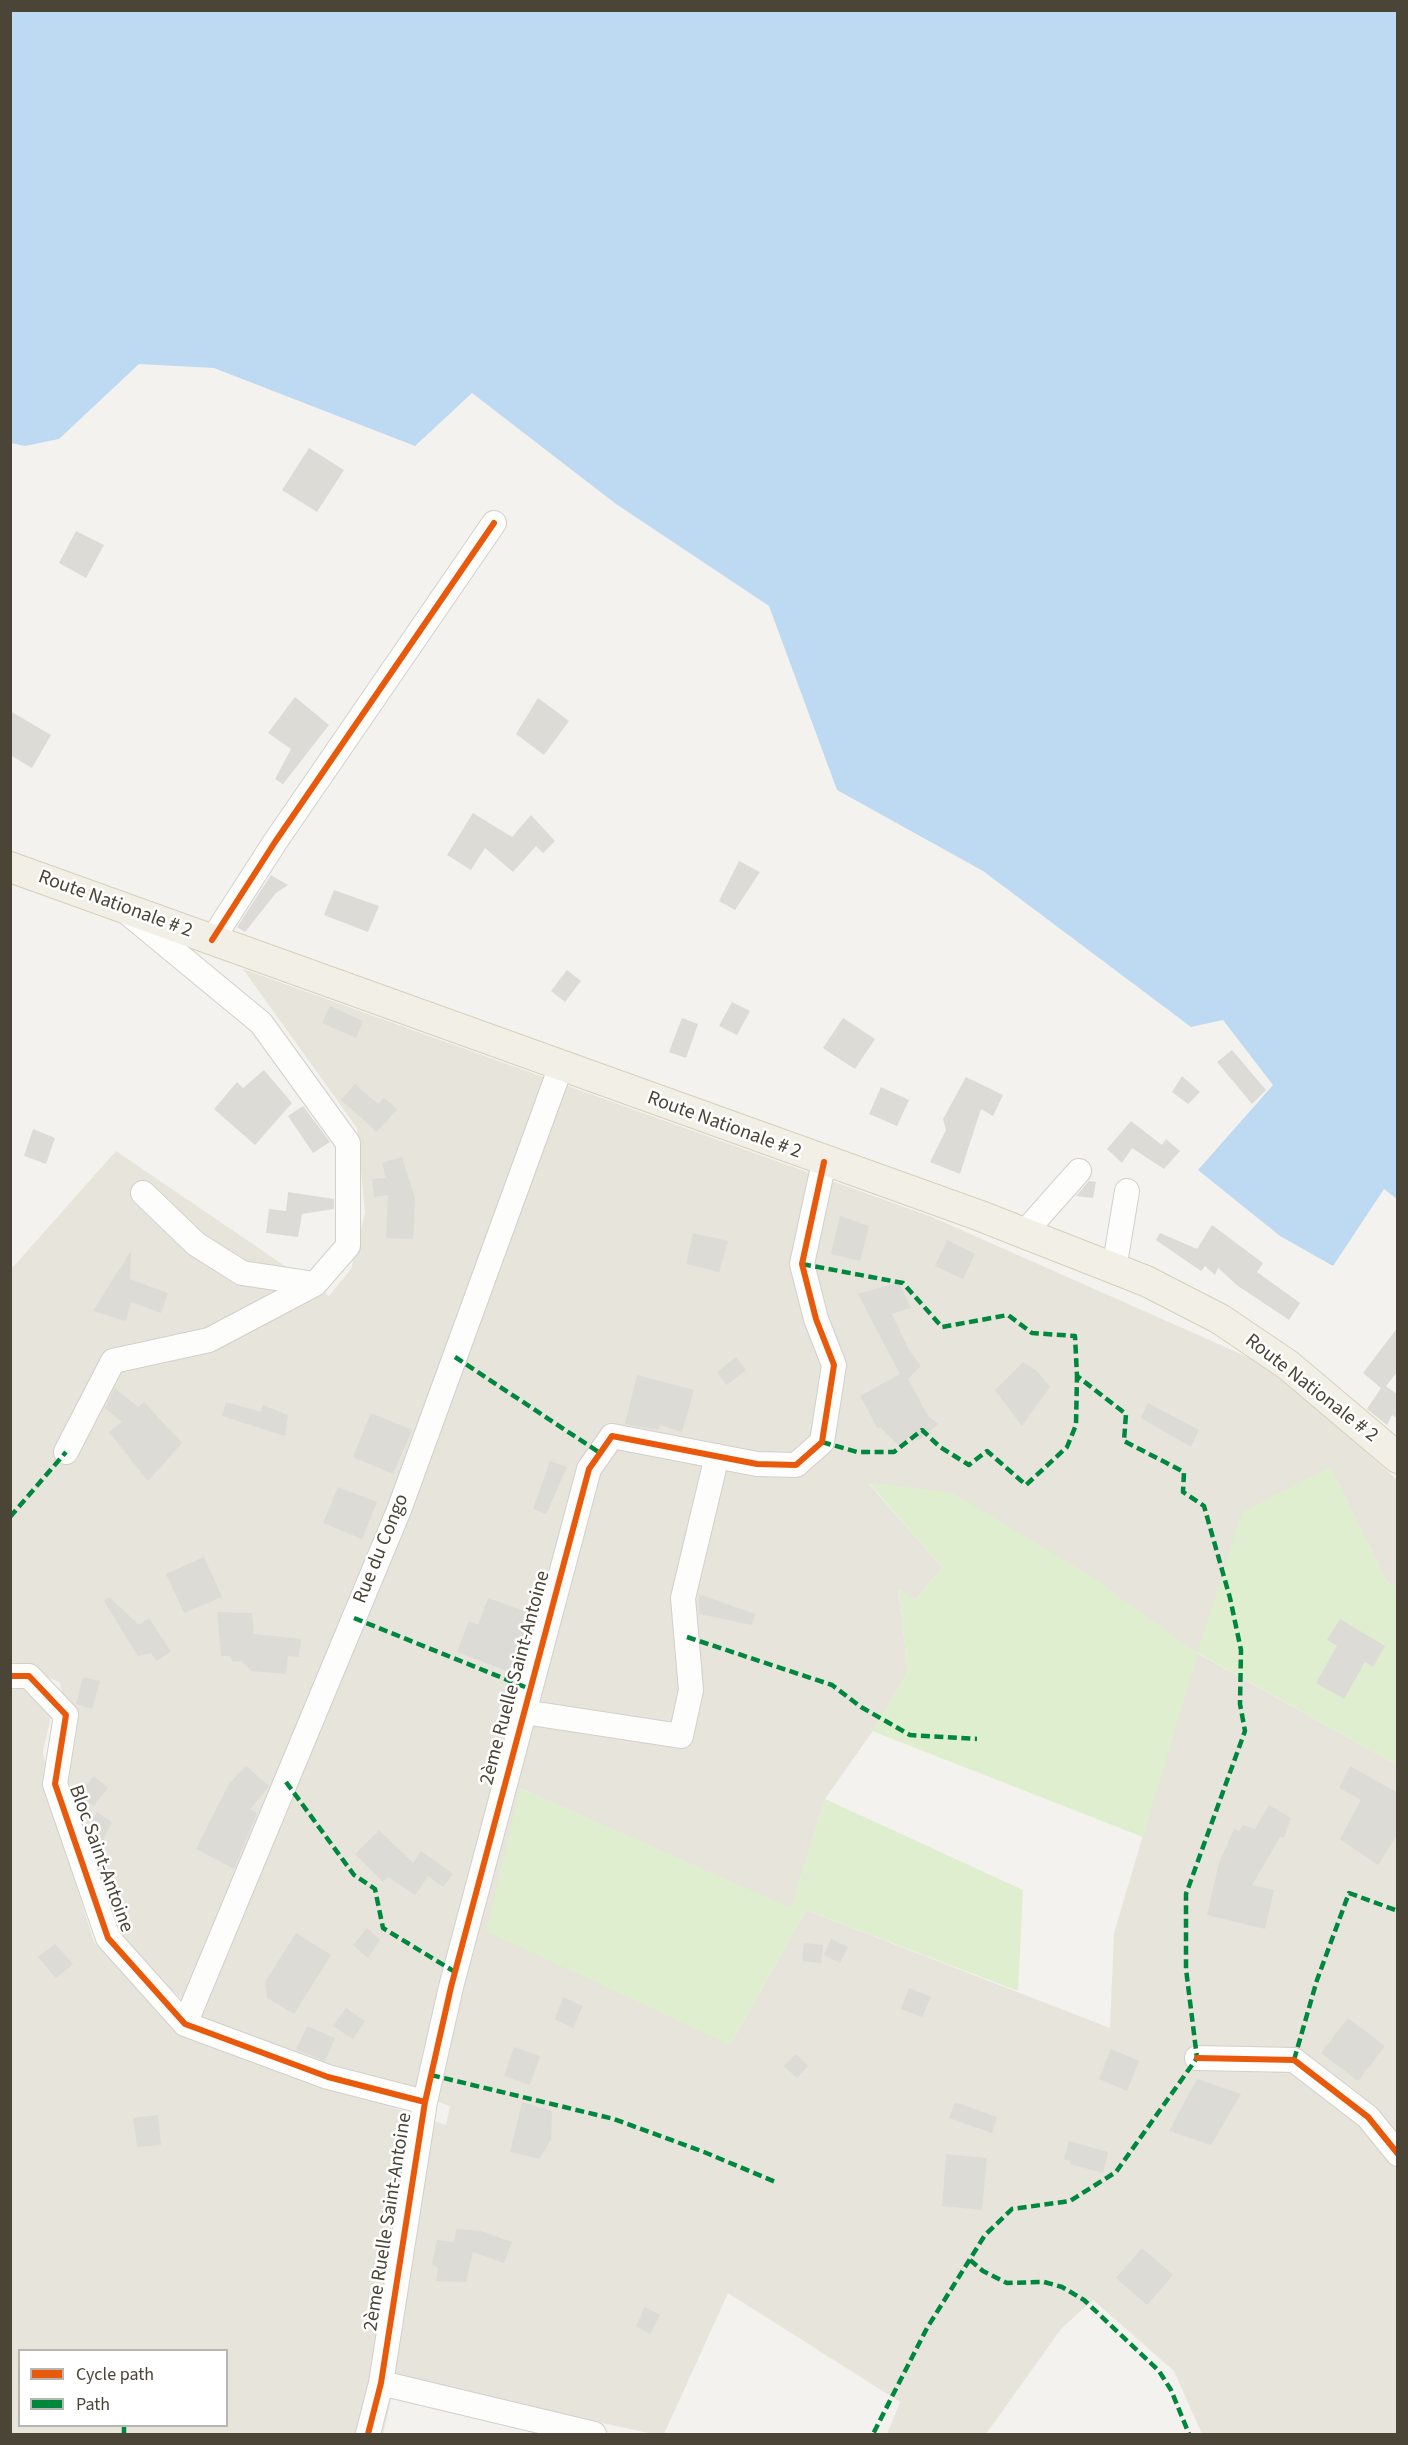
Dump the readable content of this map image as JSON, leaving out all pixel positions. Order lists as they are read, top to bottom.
{
  "streets": {
    "main road": ["Route Nationale # 2"],
    "street": ["Rue du Congo", "2ème Ruelle Saint-Antoine", "Bloc Saint-Antoine"]
  },
  "crossings": [
    ["Route Nationale # 2", "Rue du Congo"],
    ["Route Nationale # 2", "2ème Ruelle Saint-Antoine"],
    ["Rue du Congo", "Bloc Saint-Antoine"],
    ["2ème Ruelle Saint-Antoine", "Bloc Saint-Antoine"]
  ],
  "legend": ["Cycle path", "Path"]
}
